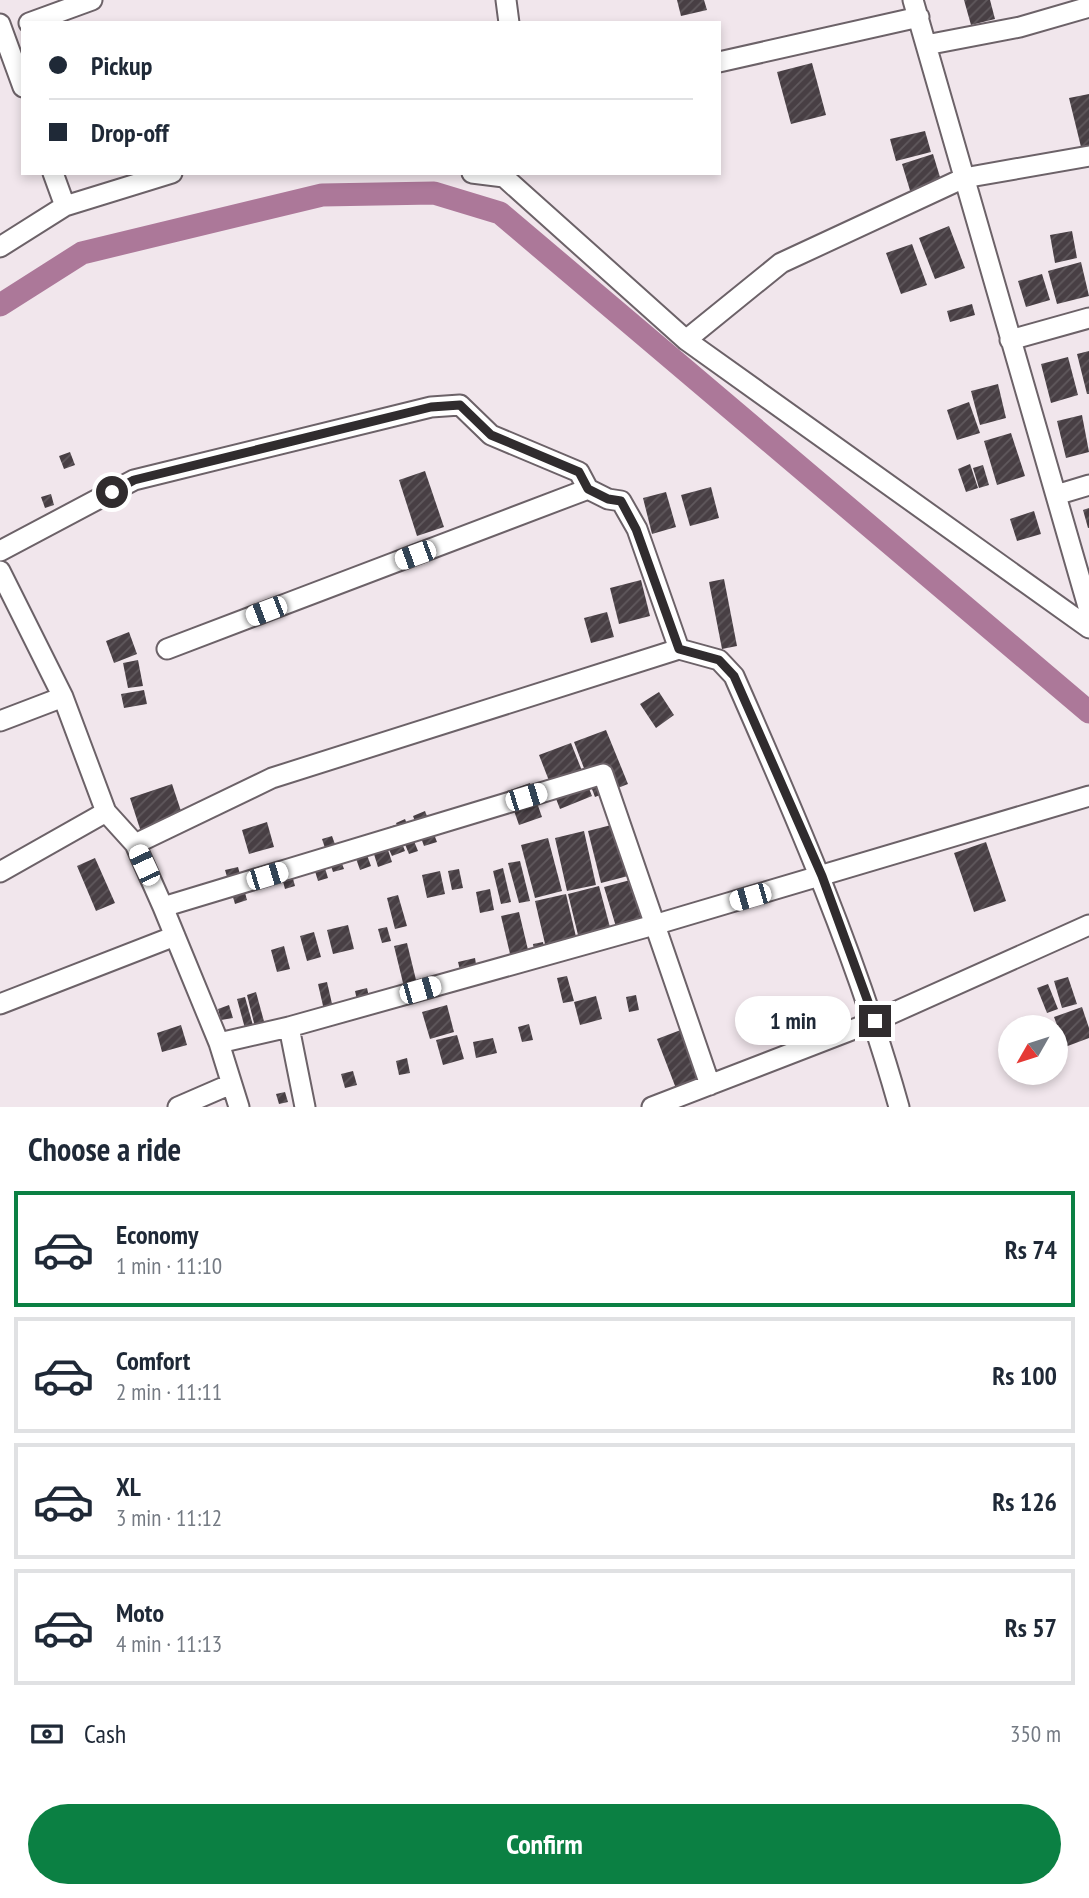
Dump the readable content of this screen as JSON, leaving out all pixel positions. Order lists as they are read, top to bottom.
{
  "north": "bottom left",
  "page": {
    "banner": ["Pickup", "Drop-off"],
    "bubble": "1 min",
    "heading": "Choose a ride",
    "list": [
      {
        "name": "Economy",
        "note": "1 min · 11:10",
        "value": "Rs 74"
      },
      {
        "name": "Comfort",
        "note": "2 min · 11:11",
        "value": "Rs 100"
      },
      {
        "name": "XL",
        "note": "3 min · 11:12",
        "value": "Rs 126"
      },
      {
        "name": "Moto",
        "note": "4 min · 11:13",
        "value": "Rs 57"
      }
    ],
    "pay": ["Cash", "350 m"],
    "buttons": "Confirm"
  }
}
